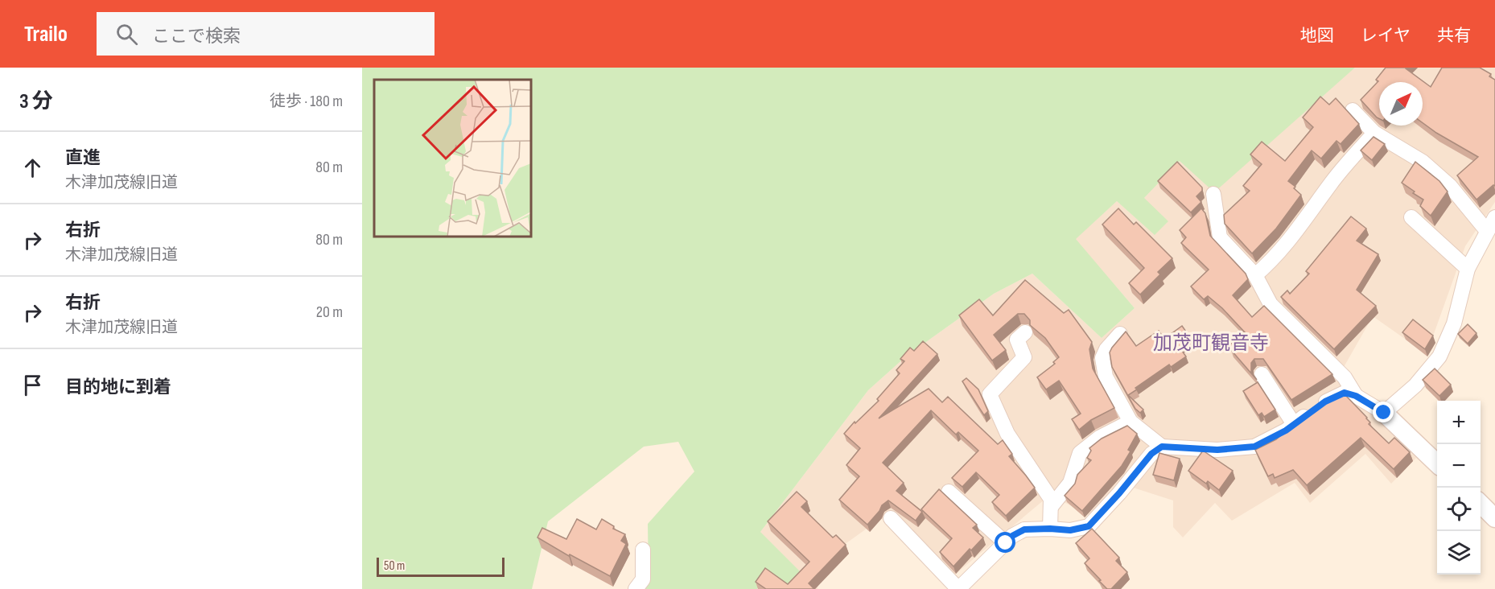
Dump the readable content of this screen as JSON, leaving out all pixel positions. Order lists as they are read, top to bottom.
{
  "districts": ["加茂町観音寺"],
  "scale_bar": "50 m",
  "north": "top right",
  "page": {
    "header": "Trailo",
    "search": "ここで検索",
    "nav": ["地図", "レイヤ", "共有"],
    "heading": ["3 分", "徒歩 · 180 m"],
    "list": [
      ["直進", "木津加茂線旧道", "80 m"],
      ["右折", "木津加茂線旧道", "80 m"],
      ["右折", "木津加茂線旧道", "20 m"],
      "目的地に到着"
    ],
    "map_buttons": ["+", "−"],
    "scale": "50 m"
  }
}
